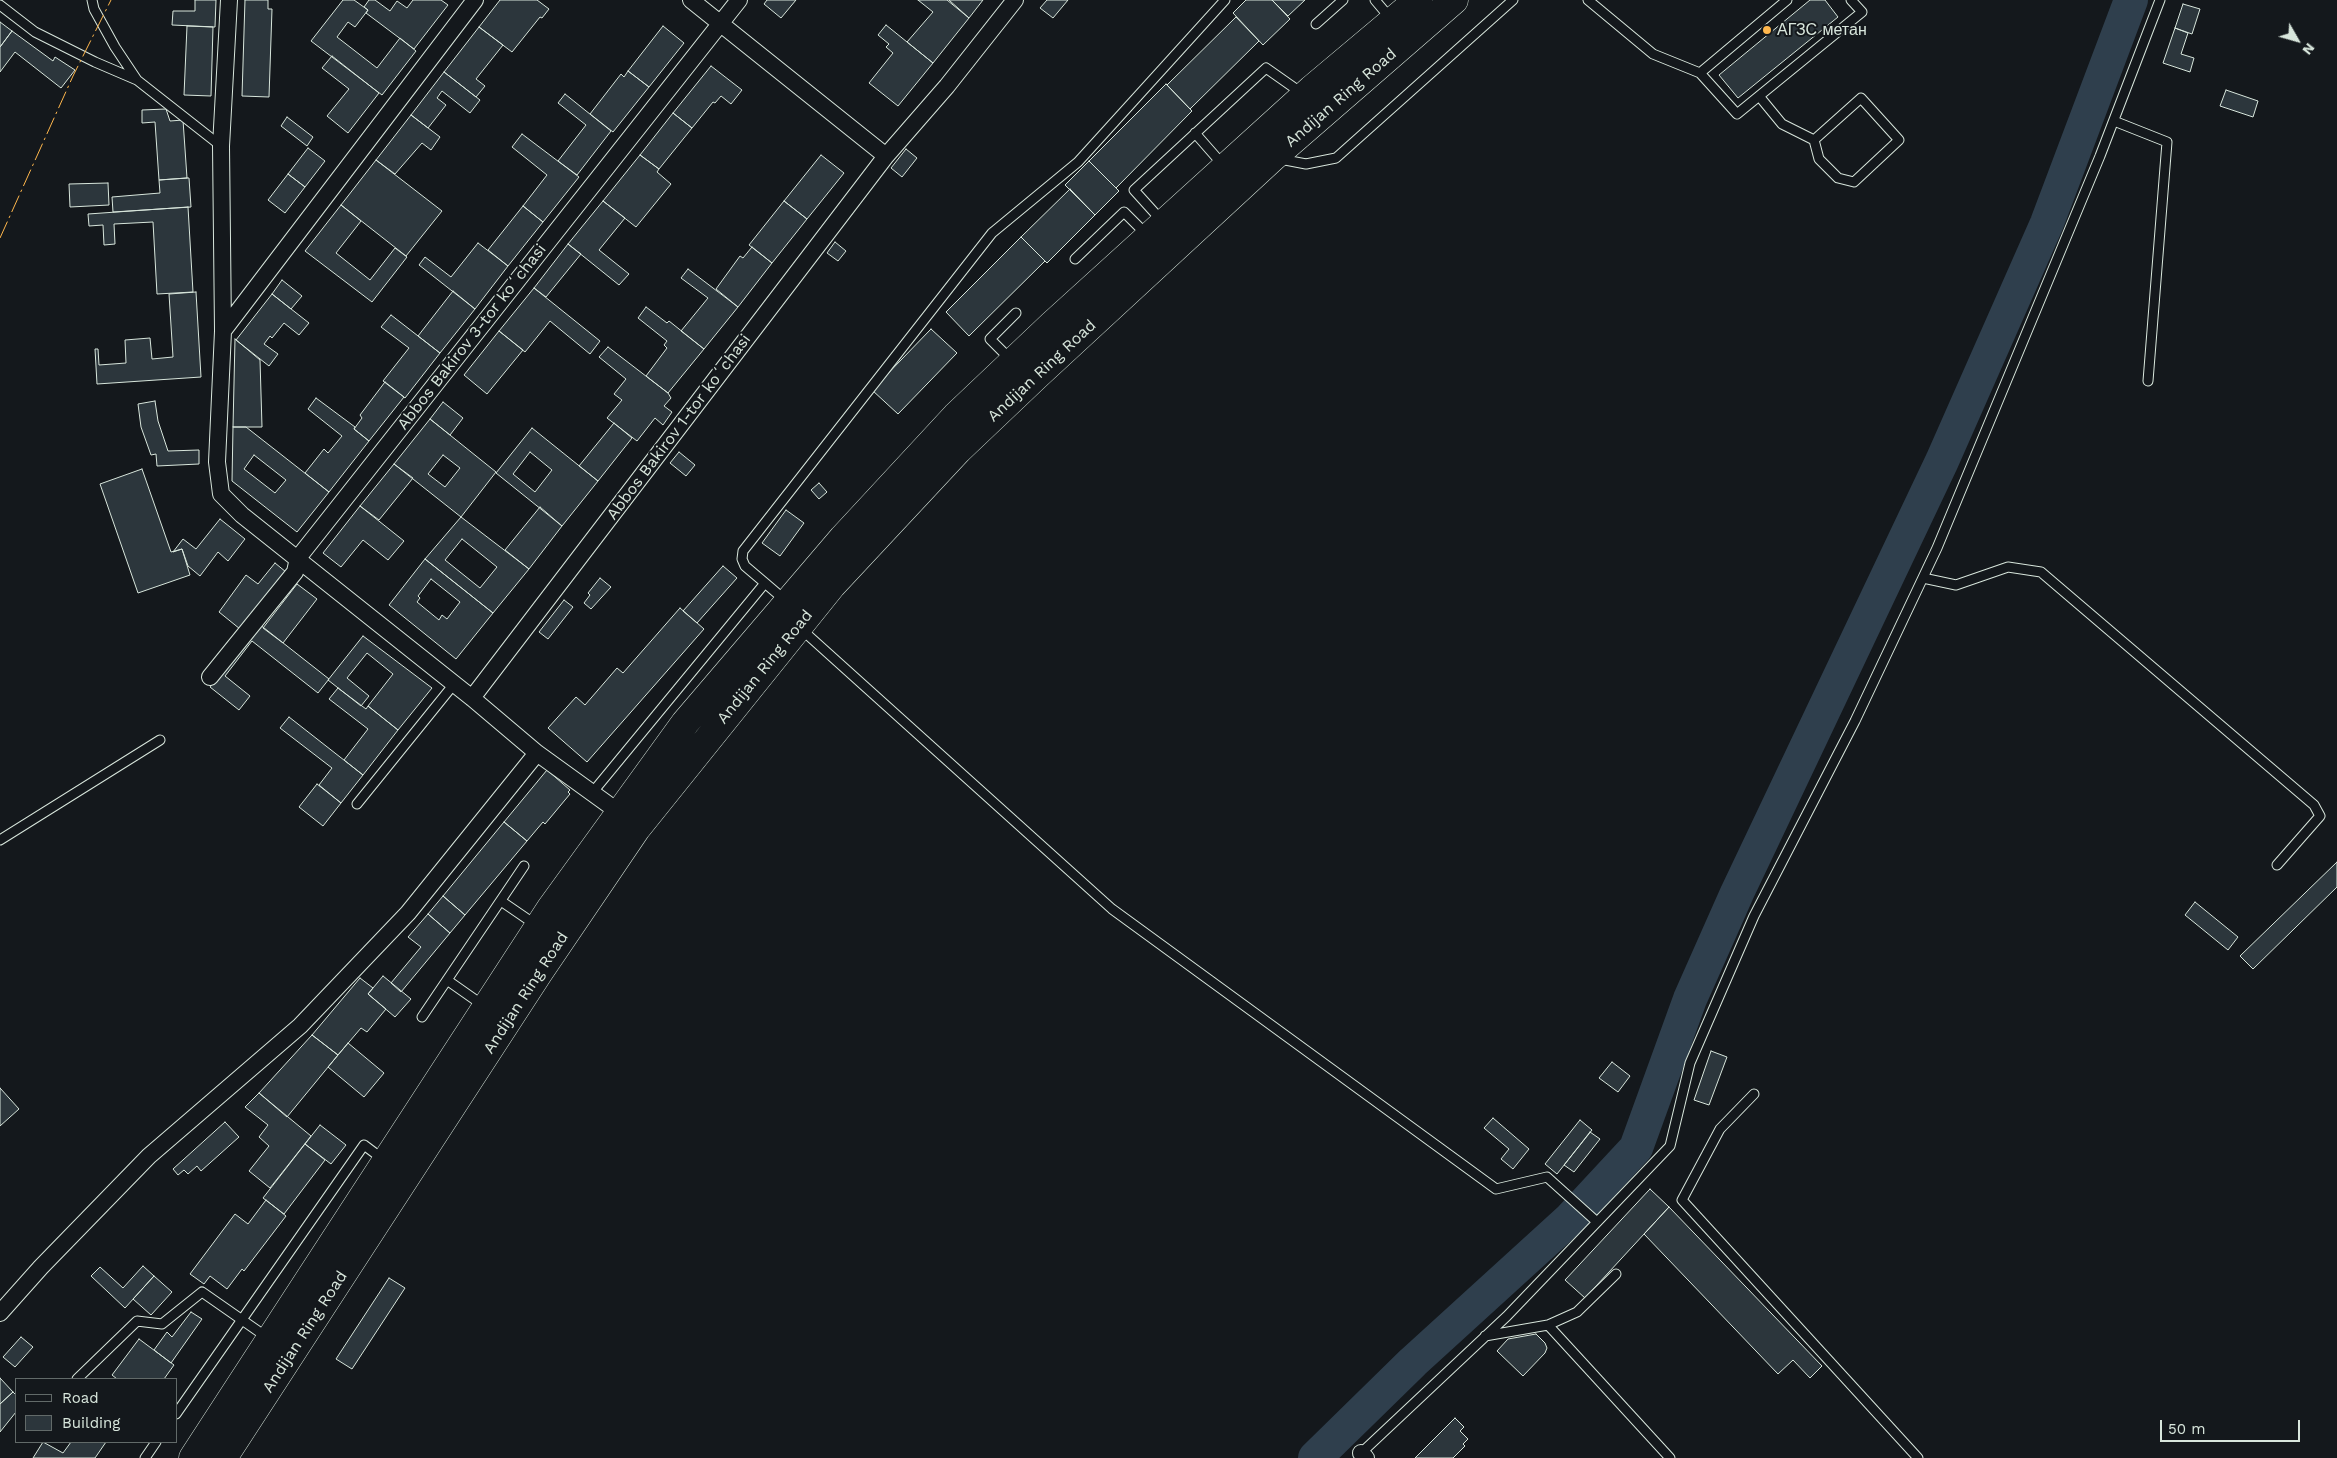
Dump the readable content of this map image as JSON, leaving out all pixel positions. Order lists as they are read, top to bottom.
{
  "streets": {
    "highway": ["Andijan Ring Road"],
    "street": ["Abbos Bakirov 3-tor koʻchasi", "Abbos Bakirov 1-tor koʻchasi"]
  },
  "places": ["АГЗС метан"],
  "legend": ["Road", "Building"],
  "scale_bar": "50 m",
  "north": "bottom right"
}
